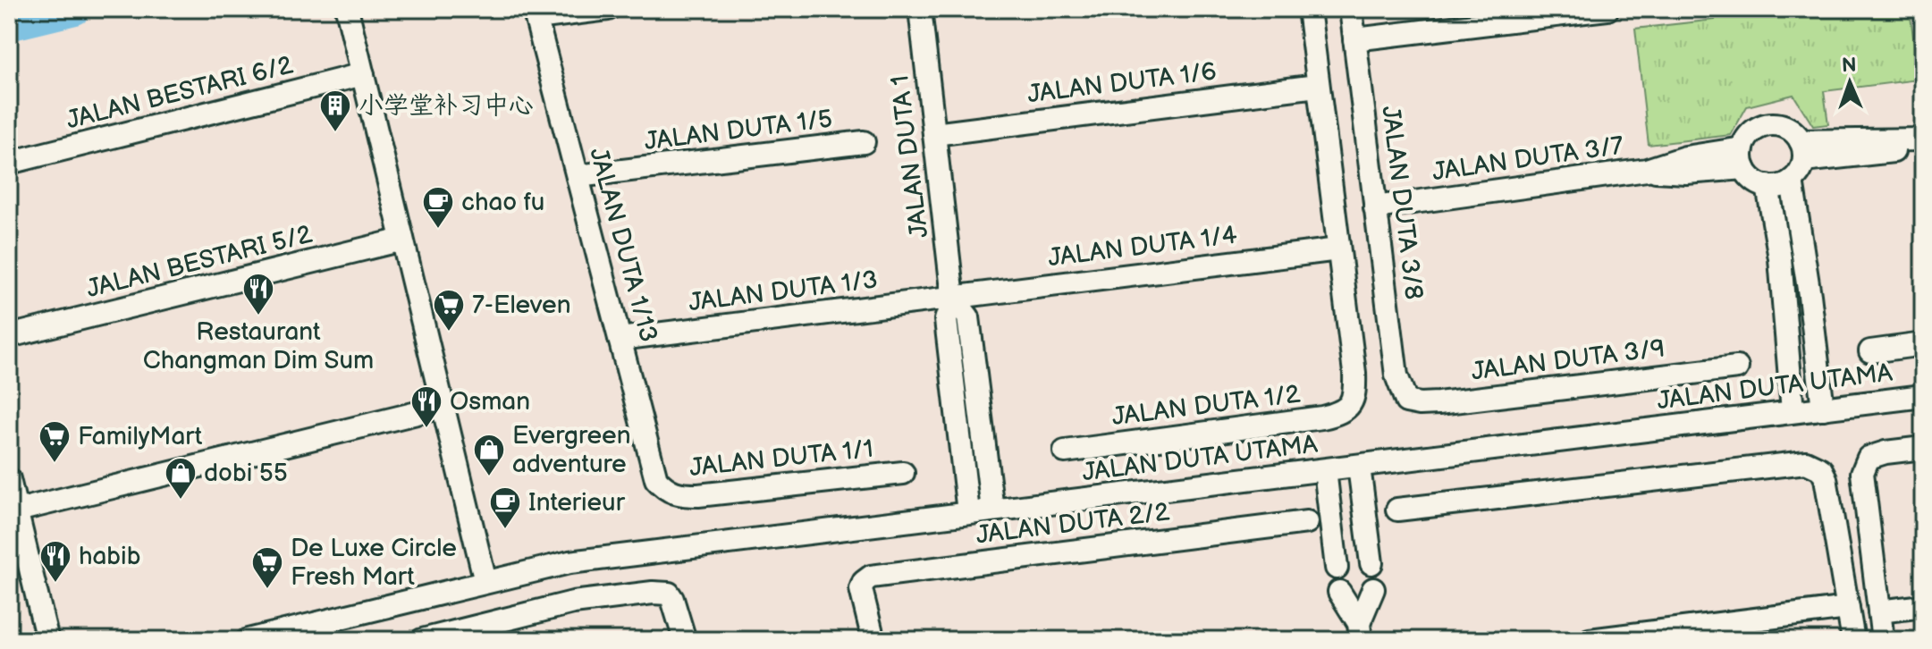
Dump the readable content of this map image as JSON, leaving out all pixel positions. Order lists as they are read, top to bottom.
{
  "streets": {
    "street": [
      "JALAN DUTA 1/6",
      "JALAN BESTARI 6/2",
      "JALAN DUTA 1/5",
      "JALAN DUTA 1",
      "JALAN DUTA 3/7",
      "JALAN DUTA 3/8",
      "JALAN DUTA 1/13",
      "JALAN DUTA 1/4",
      "JALAN BESTARI 5/2",
      "JALAN DUTA 1/3",
      "JALAN DUTA 3/9",
      "JALAN DUTA UTAMA",
      "JALAN DUTA 1/2",
      "JALAN DUTA 1/1",
      "JALAN DUTA 2/2"
    ]
  },
  "crossings": [
    ["JALAN DUTA 1/6", "JALAN DUTA 1"],
    ["JALAN DUTA 1/5", "JALAN DUTA 1/13"],
    ["JALAN DUTA 1", "JALAN DUTA 1/4"],
    ["JALAN DUTA 1", "JALAN DUTA 1/3"],
    ["JALAN DUTA 1", "JALAN DUTA UTAMA"],
    ["JALAN DUTA 3/7", "JALAN DUTA 3/8"],
    ["JALAN DUTA 3/8", "JALAN DUTA 3/9"],
    ["JALAN DUTA 1/13", "JALAN DUTA 1/3"],
    ["JALAN DUTA 1/13", "JALAN DUTA 1/1"],
    ["JALAN DUTA 1/4", "JALAN DUTA 1/3"],
    ["JALAN DUTA 1/4", "JALAN DUTA 1/2"]
  ],
  "places": {
    "building": ["小学堂补习中心"],
    "cafe": ["chao fu", "Interieur"],
    "restaurant": ["Restaurant Changman Dim Sum", "Osman", "habib"],
    "supermarket": ["7-Eleven", "FamilyMart", "De Luxe Circle Fresh Mart"],
    "shop": ["Evergreen adventure", "dobi 55"]
  },
  "north": "top"
}
